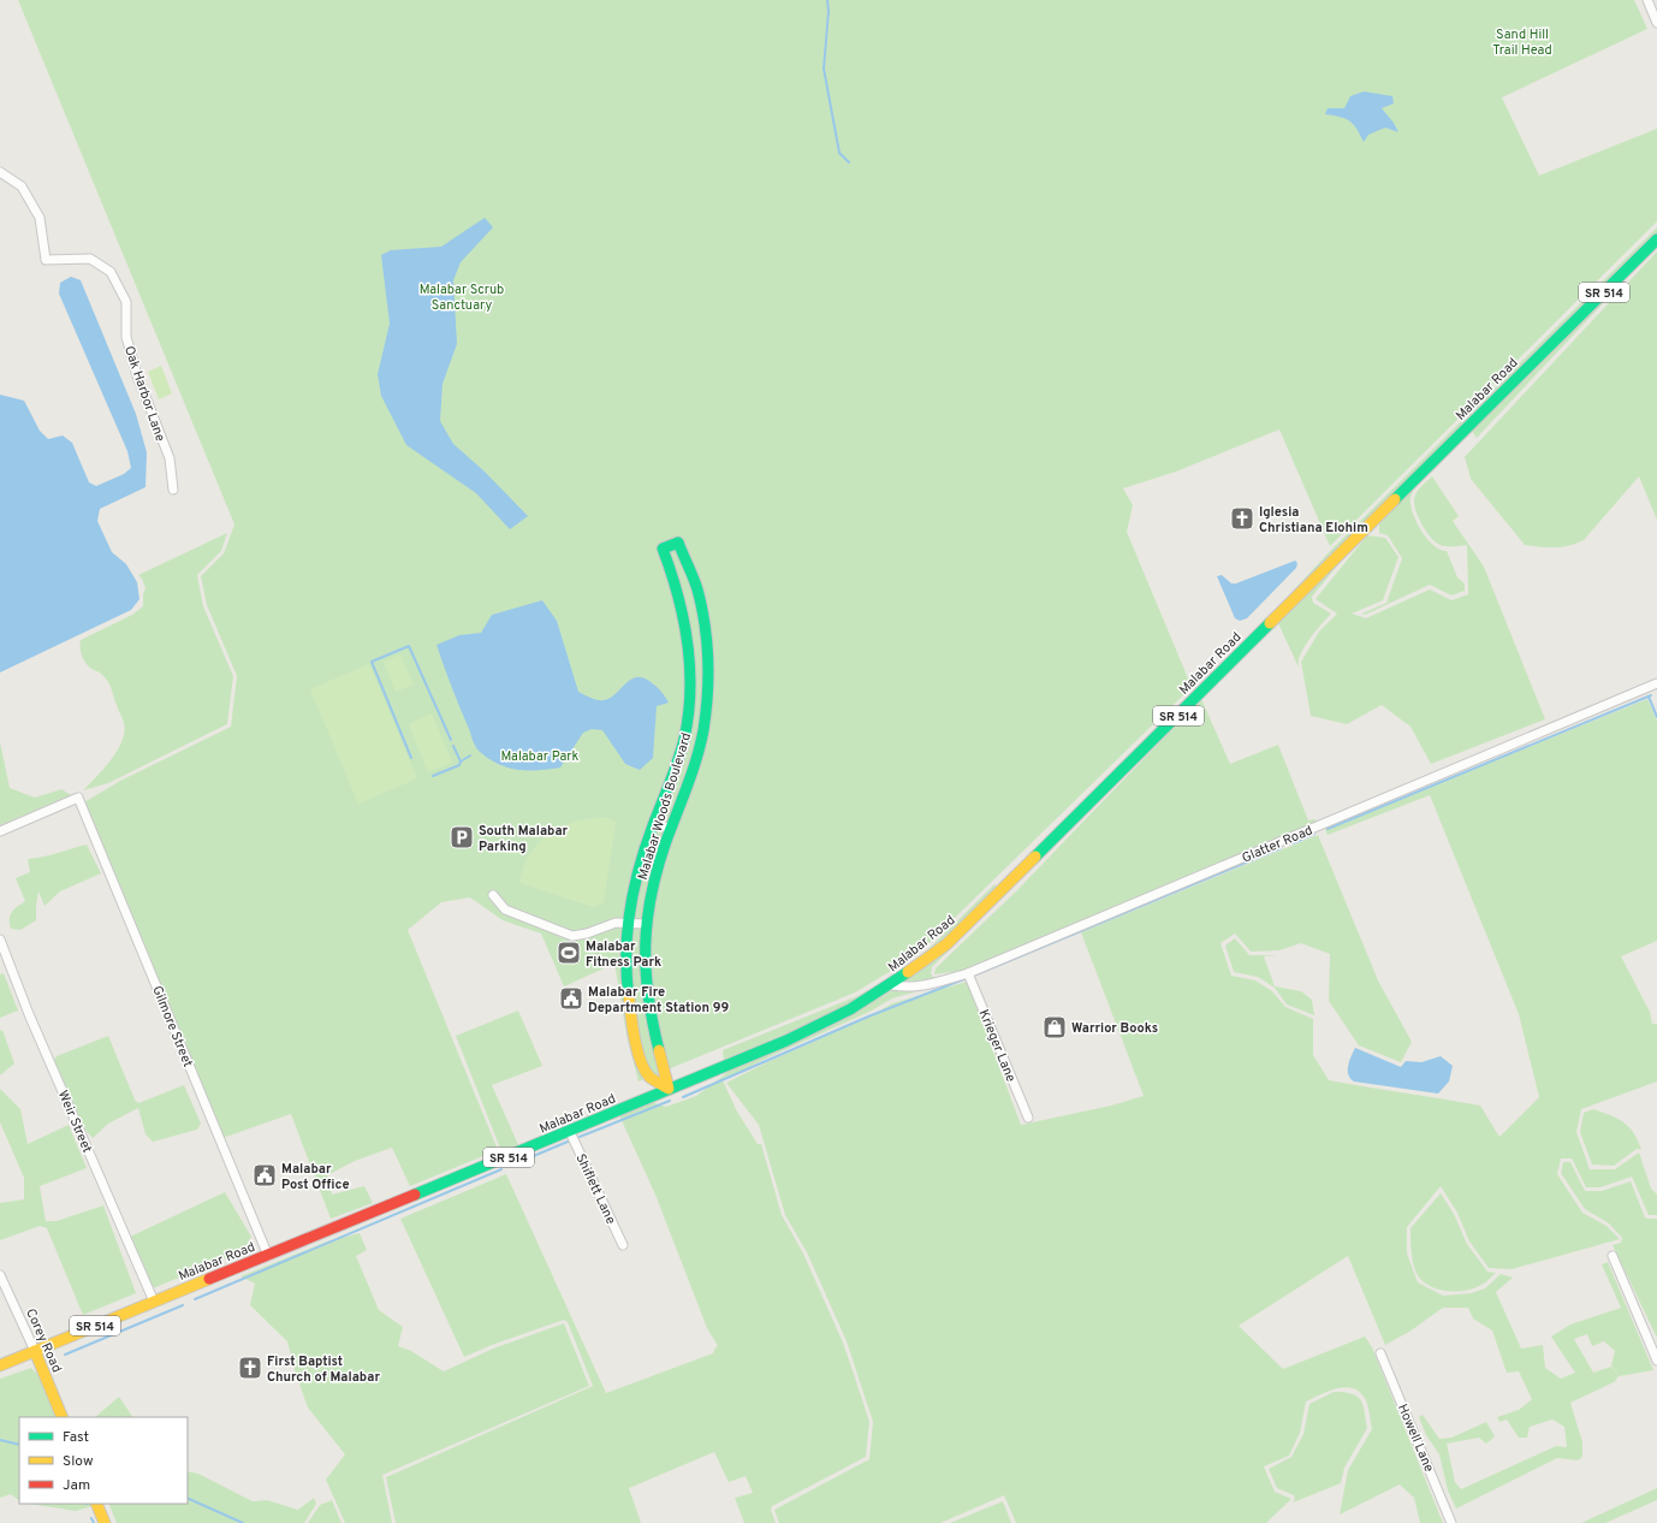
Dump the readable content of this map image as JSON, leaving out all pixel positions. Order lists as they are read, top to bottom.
{
  "streets": {
    "main road": [
      "SR 514",
      "Malabar Road",
      "Malabar Woods Boulevard",
      "Corey Road"
    ],
    "street": [
      "Oak Harbor Lane",
      "Glatter Road",
      "Gilmore Street",
      "Krieger Lane",
      "Weir Street",
      "Shiflett Lane",
      "Howell Lane"
    ]
  },
  "crossings": [
    ["Malabar Road", "Malabar Woods Boulevard"],
    ["Malabar Road", "Glatter Road"],
    ["Malabar Road", "Gilmore Street"],
    ["Malabar Road", "Weir Street"],
    ["Malabar Road", "Shiflett Lane"],
    ["Malabar Road", "Corey Road"],
    ["Glatter Road", "Krieger Lane"]
  ],
  "parks": ["Sand Hill Trail Head", "Malabar Scrub Sanctuary", "Malabar Park"],
  "places": {
    "church": ["Iglesia Christiana Elohim", "First Baptist Church of Malabar"],
    "parking": ["South Malabar Parking"],
    "sports": ["Malabar Fitness Park"],
    "public building": ["Malabar Fire Department Station 99", "Malabar Post Office"],
    "shop": ["Warrior Books"]
  },
  "legend": ["Fast", "Slow", "Jam"]
}
